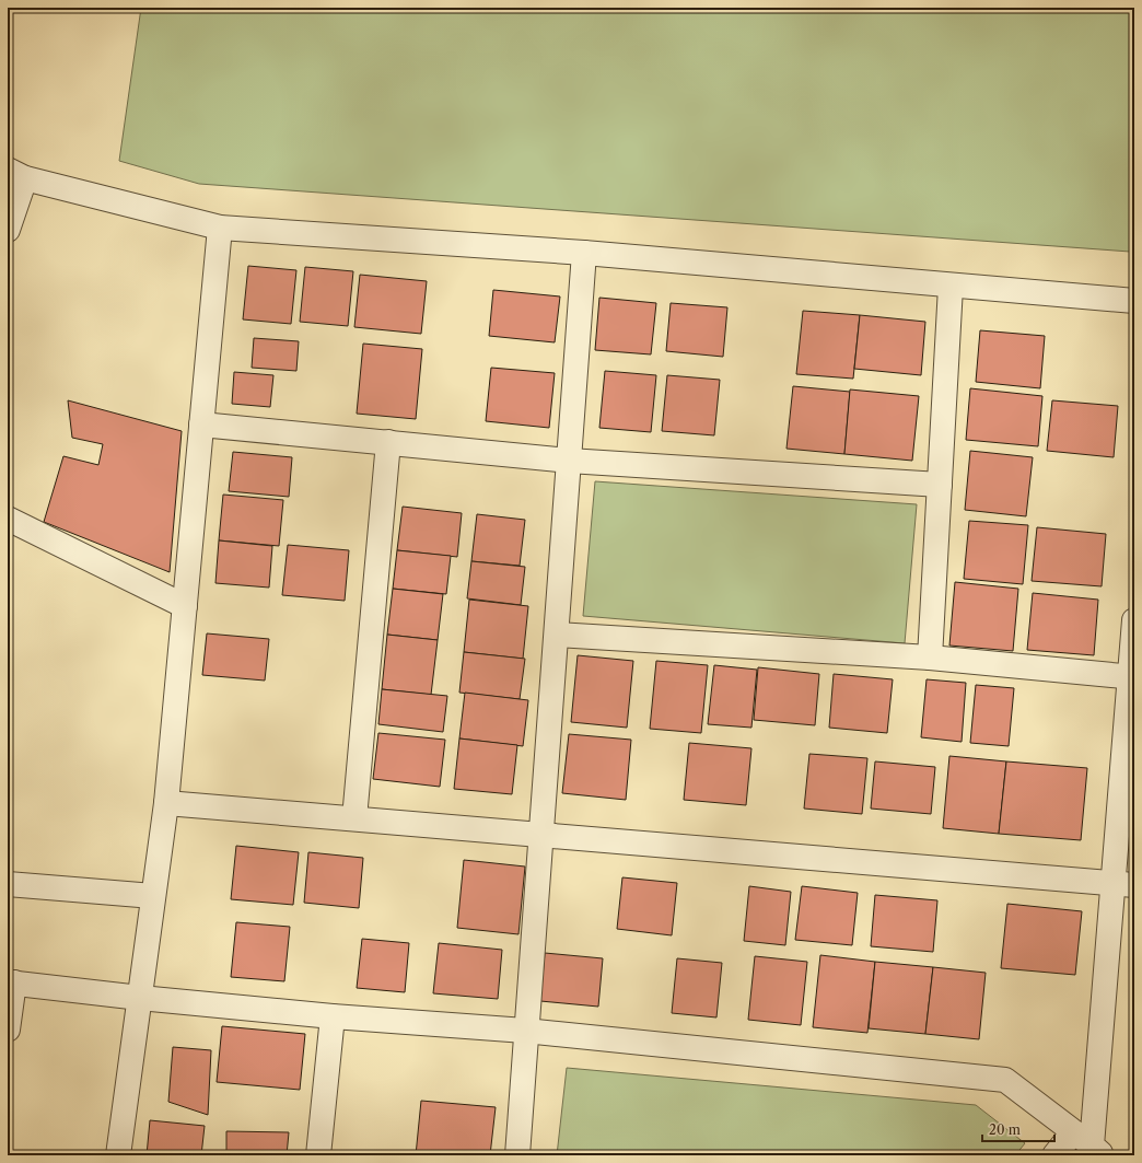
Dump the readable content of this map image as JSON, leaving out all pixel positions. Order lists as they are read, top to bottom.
{
  "scale_bar": "20 m"
}
